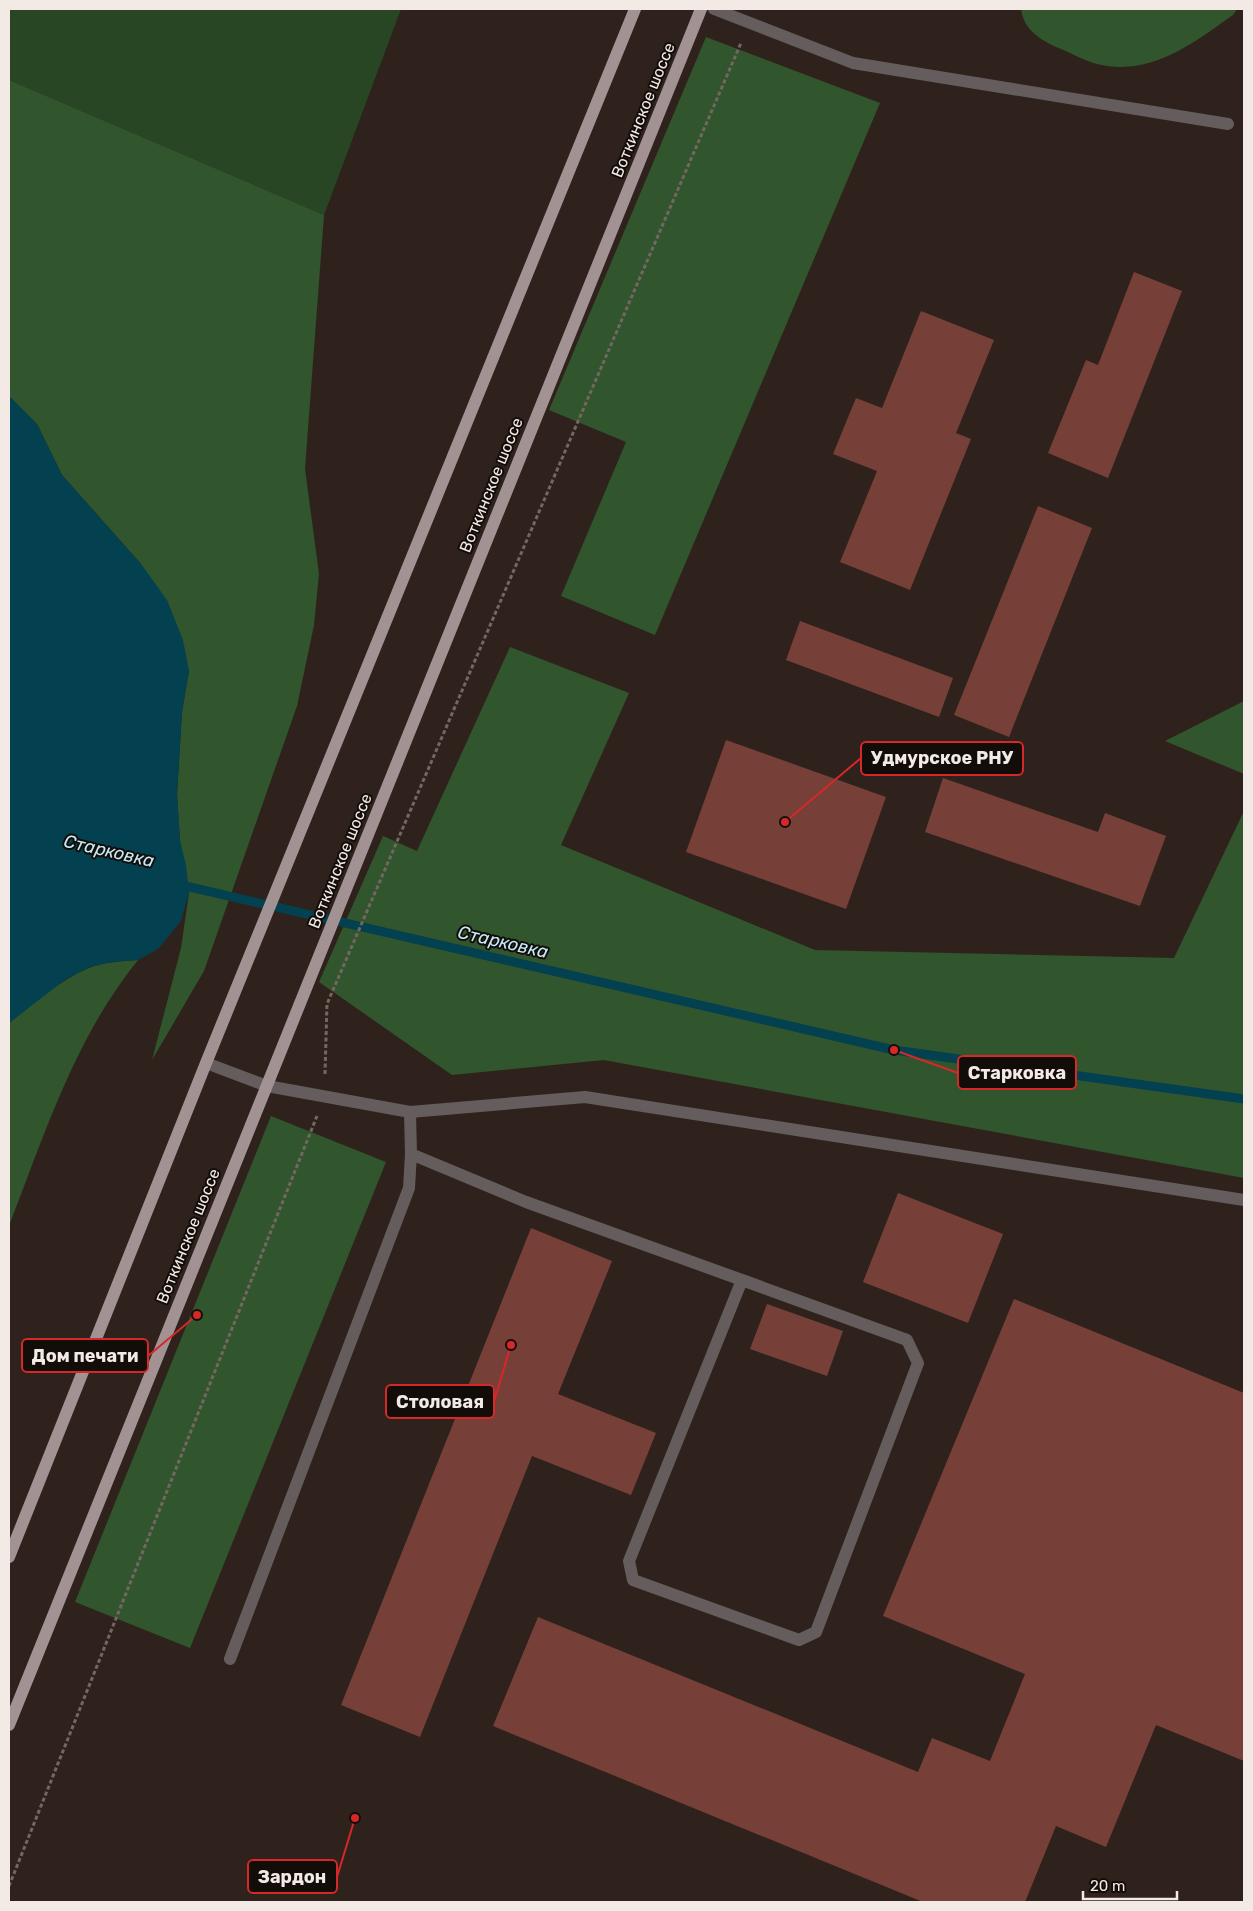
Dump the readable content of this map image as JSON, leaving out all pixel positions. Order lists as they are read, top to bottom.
{
  "streets": {
    "main road": ["Воткинское шоссе"]
  },
  "water": ["Старковка"],
  "places": [
    "Удмурское РНУ",
    "Старковка",
    "Дом печати",
    "Столовая",
    "Зардон"
  ],
  "scale_bar": "20 m"
}
